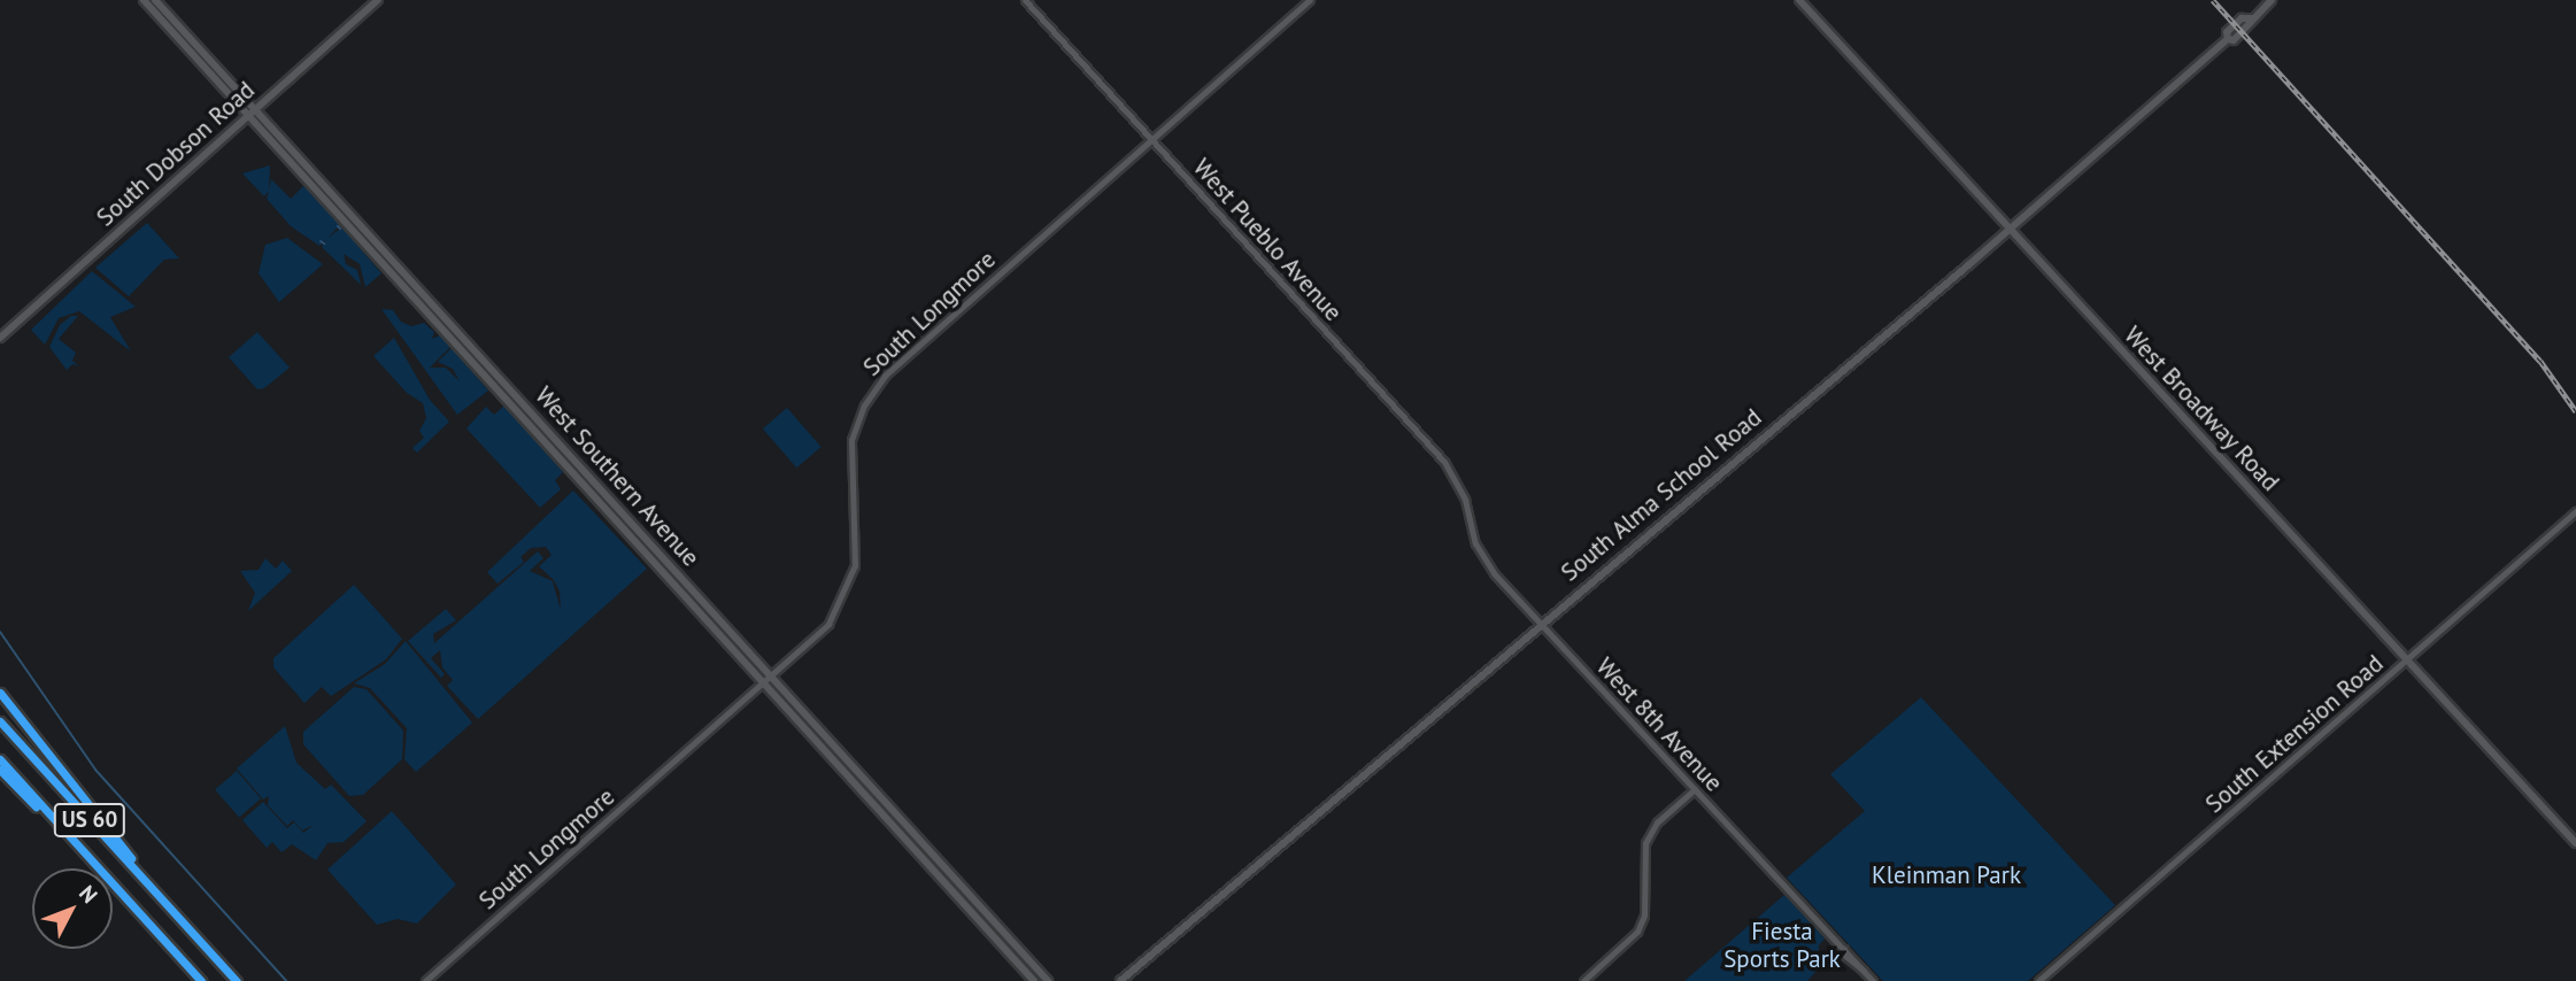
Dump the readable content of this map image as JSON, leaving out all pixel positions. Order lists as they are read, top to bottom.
{
  "streets": {
    "highway": ["US 60"],
    "main road": [
      "South Dobson Road",
      "West Broadway Road",
      "West Southern Avenue",
      "South Alma School Road"
    ],
    "street": [
      "West Pueblo Avenue",
      "South Longmore",
      "West 8th Avenue",
      "South Extension Road"
    ]
  },
  "crossings": [
    ["South Dobson Road", "West Southern Avenue"],
    ["West Pueblo Avenue", "South Longmore"],
    ["West Pueblo Avenue", "West 8th Avenue"],
    ["South Longmore", "West Southern Avenue"],
    ["West Broadway Road", "South Alma School Road"],
    ["West Broadway Road", "South Extension Road"],
    ["South Alma School Road", "West 8th Avenue"]
  ],
  "parks": ["Kleinman Park", "Fiesta Sports Park"],
  "north": "top right"
}
